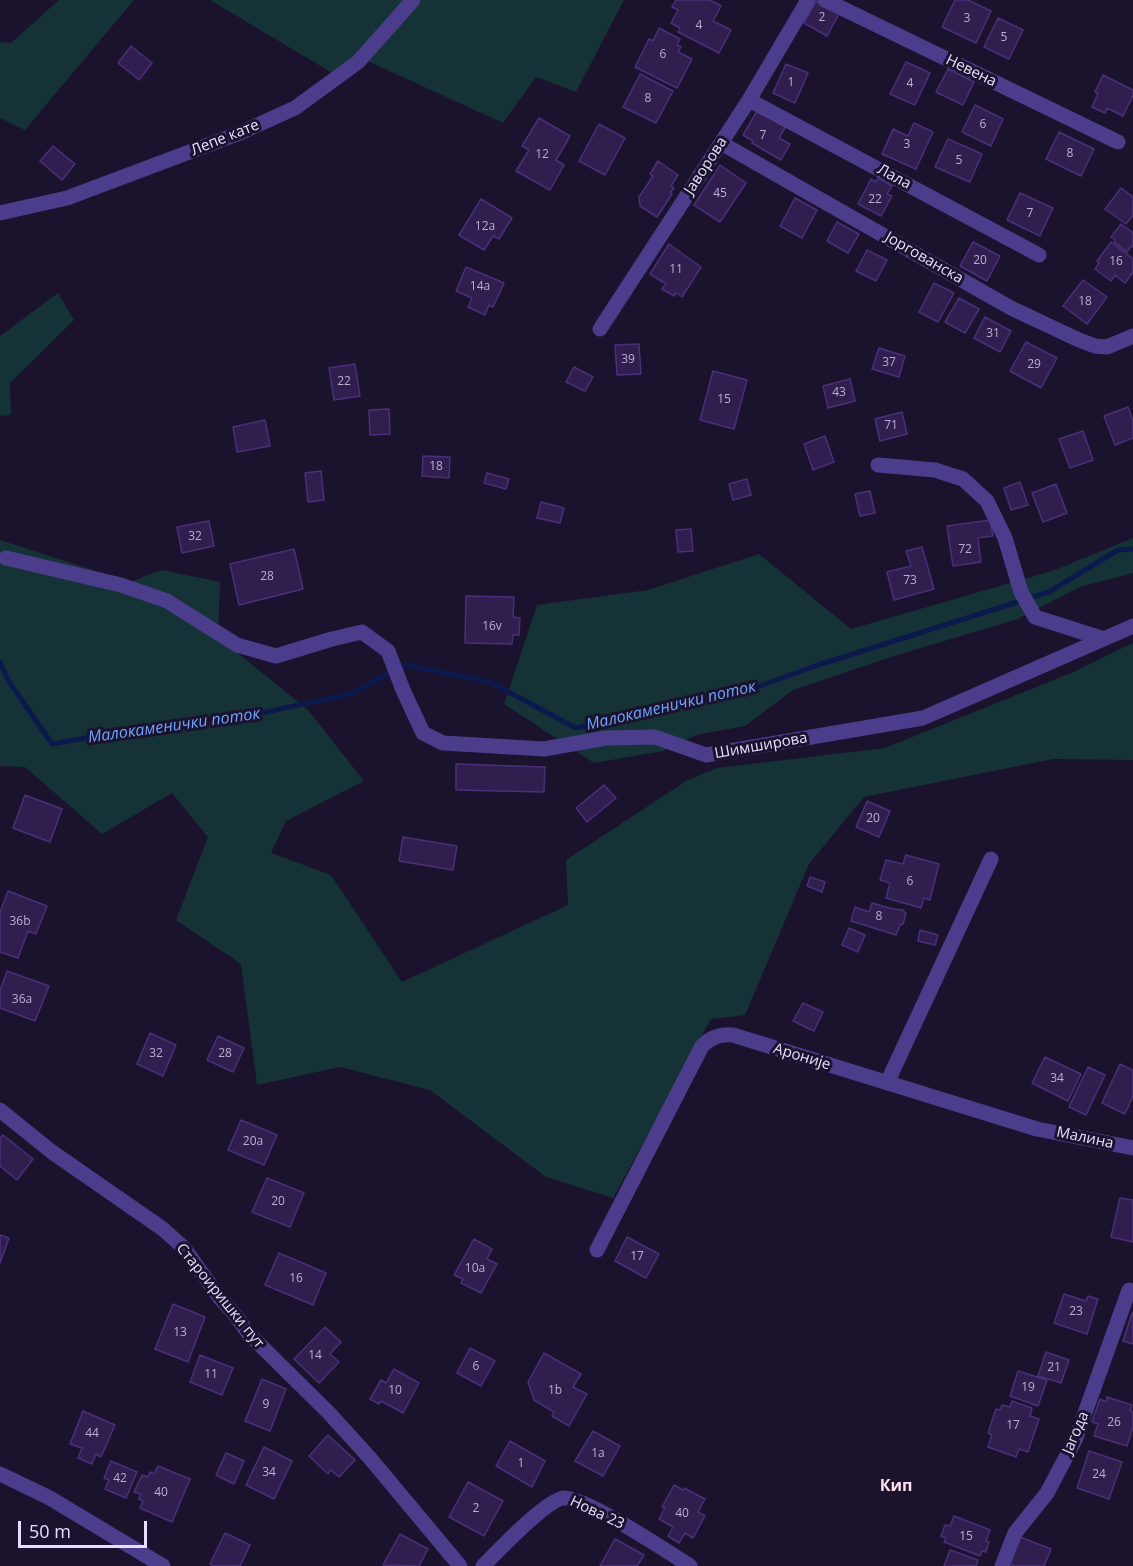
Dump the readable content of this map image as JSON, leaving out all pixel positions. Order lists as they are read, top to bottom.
{
  "streets": {
    "street": [
      "Невена",
      "Лепе кате",
      "Јаворова",
      "Лала",
      "Јоргованска",
      "Шимширова",
      "Ароније",
      "Малина",
      "Староиришки пут",
      "Јагода",
      "Нова 23"
    ]
  },
  "crossings": [
    ["Јаворова", "Лала"],
    ["Јаворова", "Јоргованска"],
    ["Ароније", "Малина"]
  ],
  "districts": ["Кип"],
  "water": ["Малокаменички поток"],
  "house_numbers": [
    "2",
    "3",
    "4",
    "5",
    "6",
    "1",
    "4",
    "8",
    "6",
    "7",
    "3",
    "8",
    "12",
    "5",
    "45",
    "22",
    "7",
    "12a",
    "20",
    "16",
    "11",
    "14a",
    "18",
    "31",
    "39",
    "37",
    "29",
    "22",
    "43",
    "15",
    "71",
    "18",
    "32",
    "72",
    "28",
    "73",
    "16v",
    "20",
    "6",
    "8",
    "36b",
    "36a",
    "32",
    "28",
    "34",
    "20a",
    "20",
    "17",
    "10a",
    "16",
    "23",
    "13",
    "14",
    "6",
    "21",
    "11",
    "19",
    "10",
    "1b",
    "9",
    "26",
    "17",
    "44",
    "1a",
    "1",
    "34",
    "24",
    "42",
    "40",
    "2",
    "40",
    "15"
  ],
  "scale_bar": "50 m"
}
